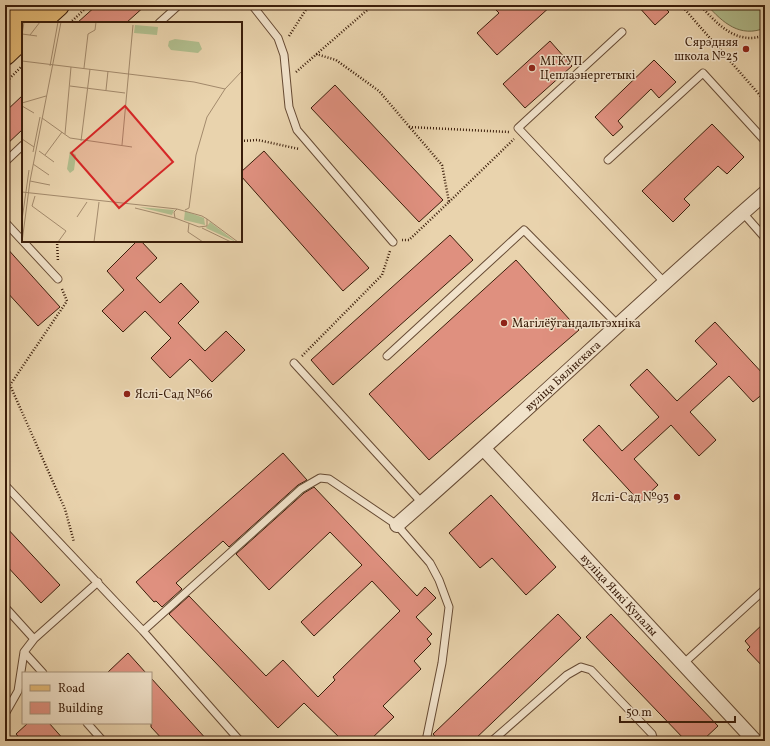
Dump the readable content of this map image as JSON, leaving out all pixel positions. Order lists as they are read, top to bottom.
{
  "streets": {
    "street": ["вуліца Бялінскага", "вуліца Янкі Купалы"]
  },
  "crossings": [
    ["вуліца Бялінскага", "вуліца Янкі Купалы"]
  ],
  "places": [
    "Сярэдняя школа №25",
    "МГКУП Цеплаэнергетыкі",
    "Магілёўгандальтэхніка",
    "Яслі-Сад №66",
    "Яслі-Сад №93"
  ],
  "legend": ["Road", "Building"],
  "scale_bar": "50 m"
}
